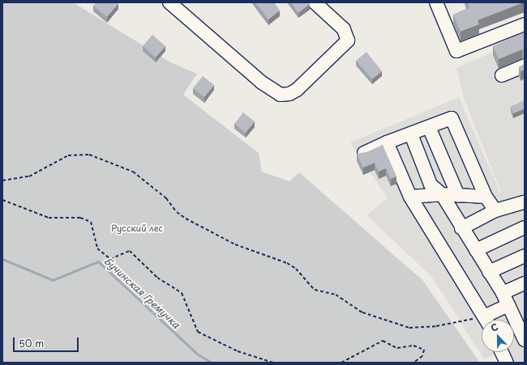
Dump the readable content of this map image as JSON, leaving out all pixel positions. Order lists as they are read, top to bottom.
{
  "water": ["Бучинская Гремучка"],
  "parks": ["Русский лес"],
  "scale_bar": "50 m",
  "north": "top"
}
